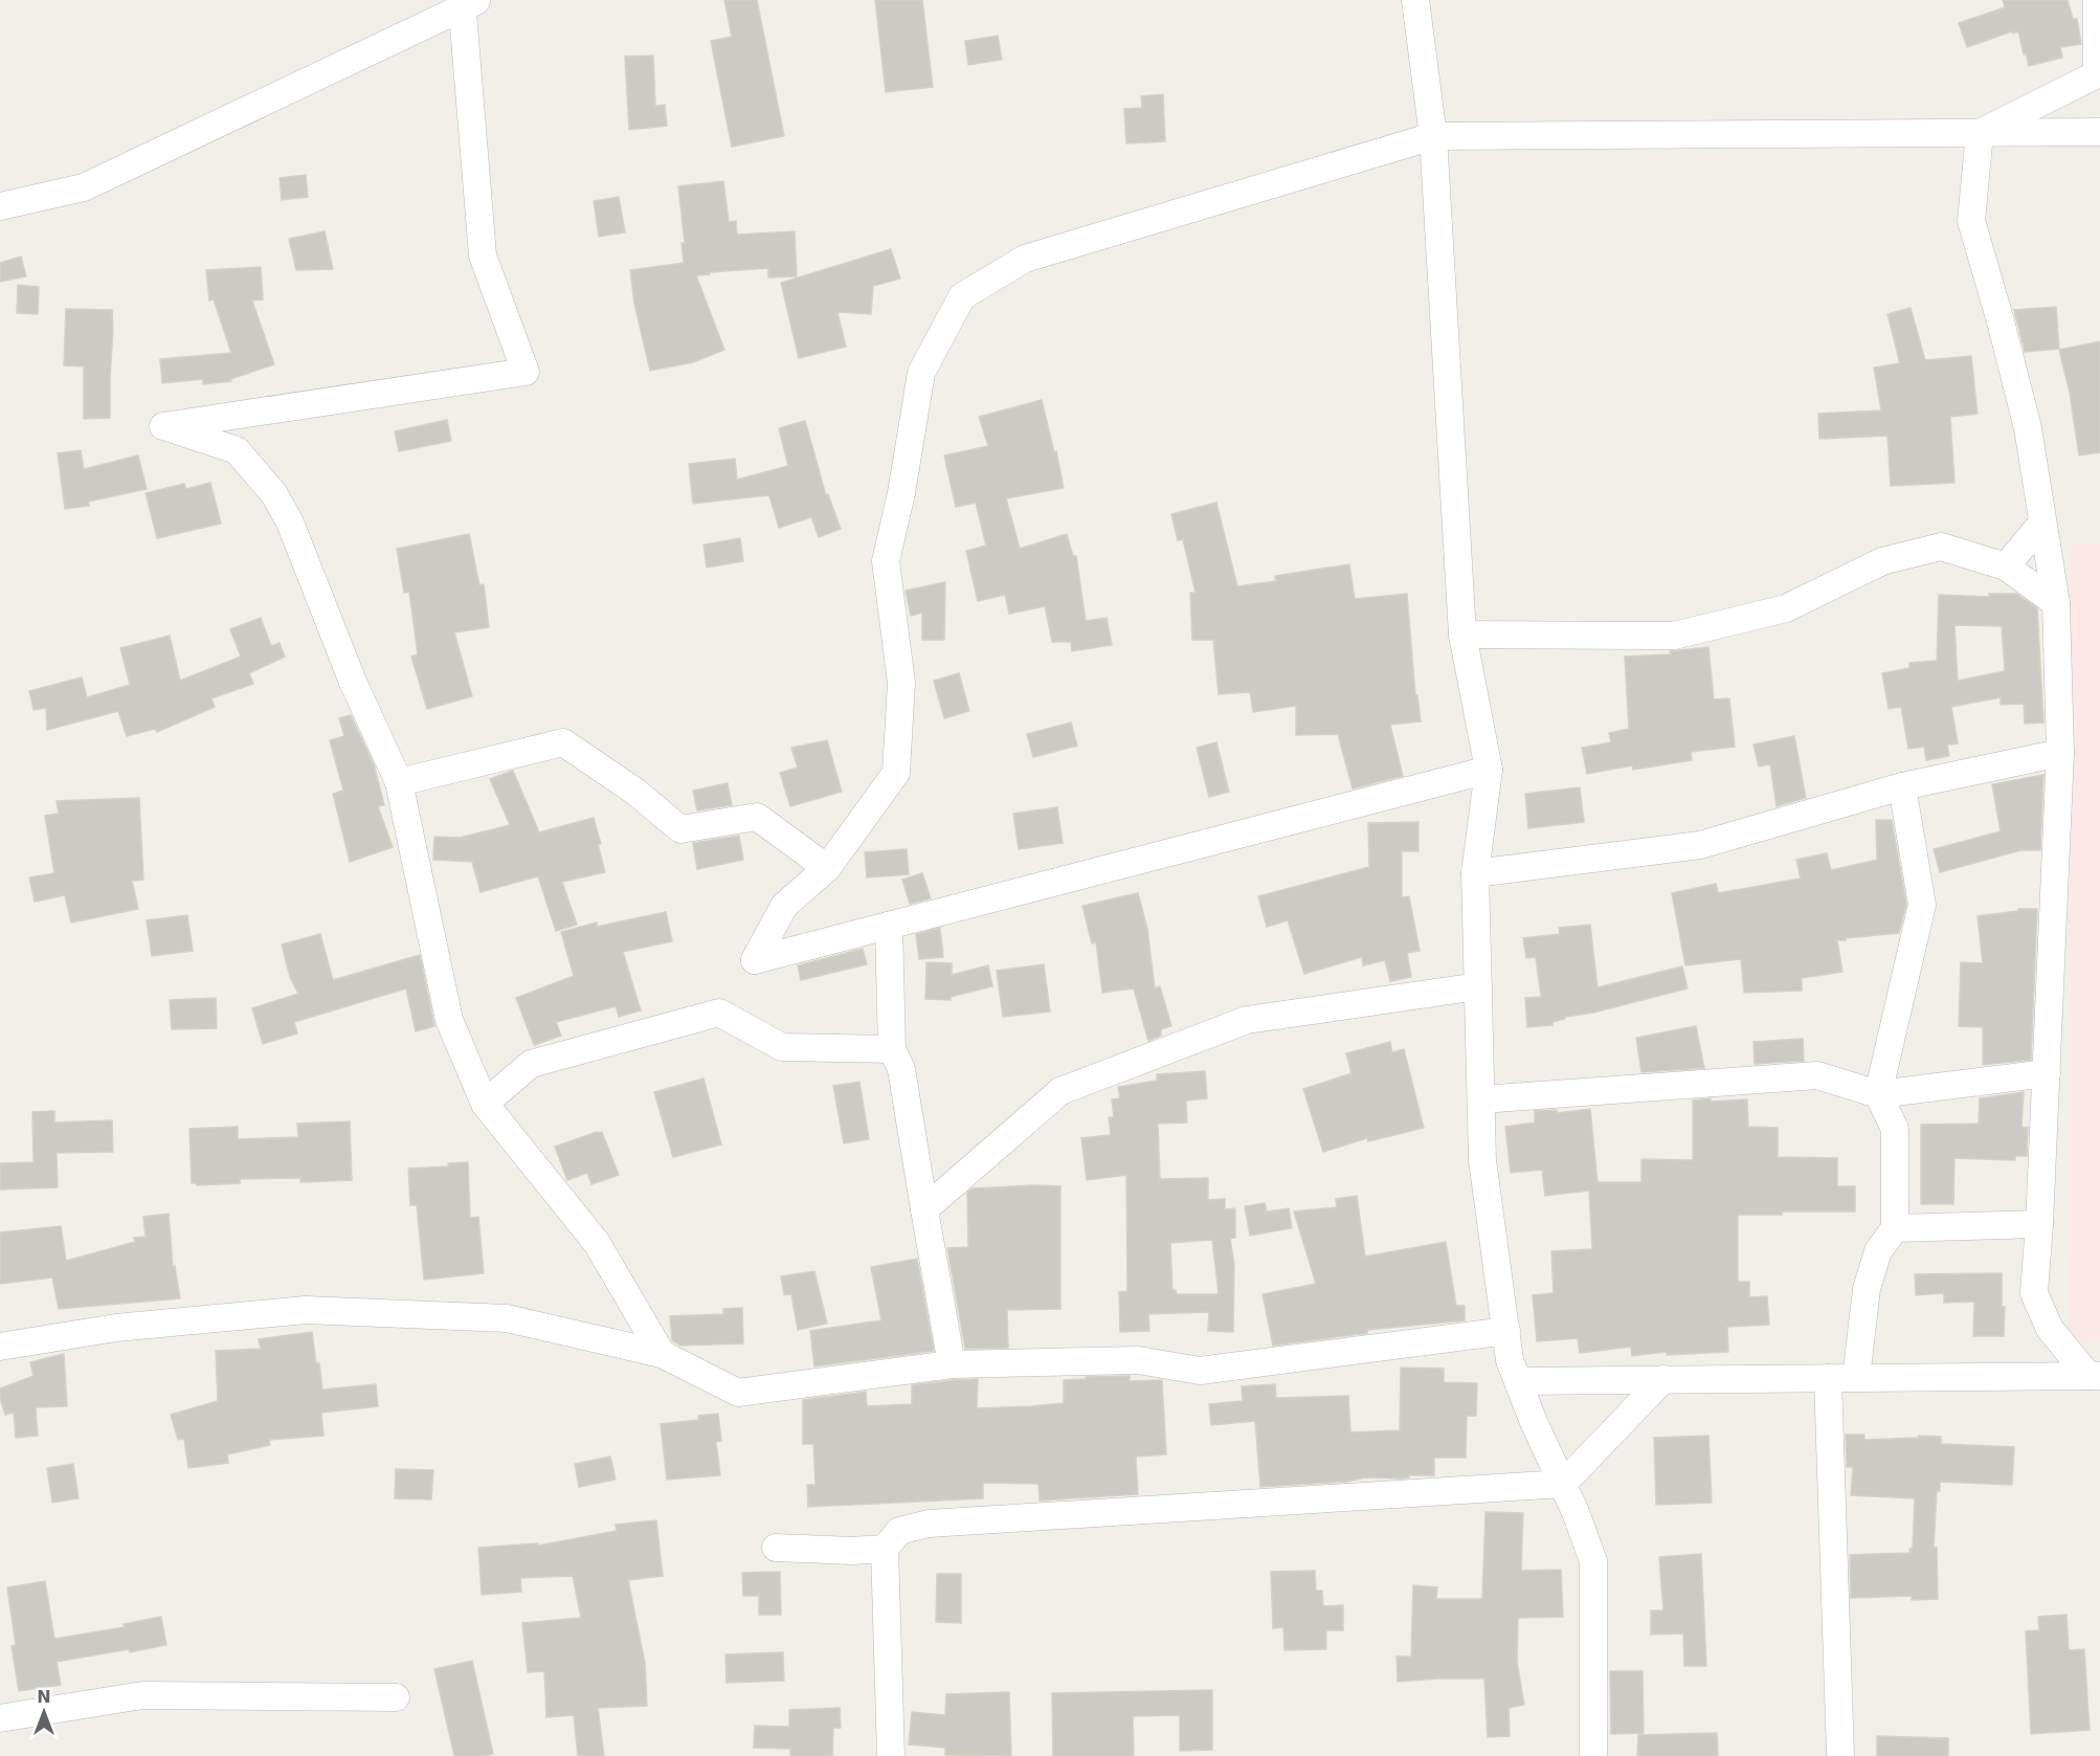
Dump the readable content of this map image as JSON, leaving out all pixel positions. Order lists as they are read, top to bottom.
{
  "north": "top"
}
